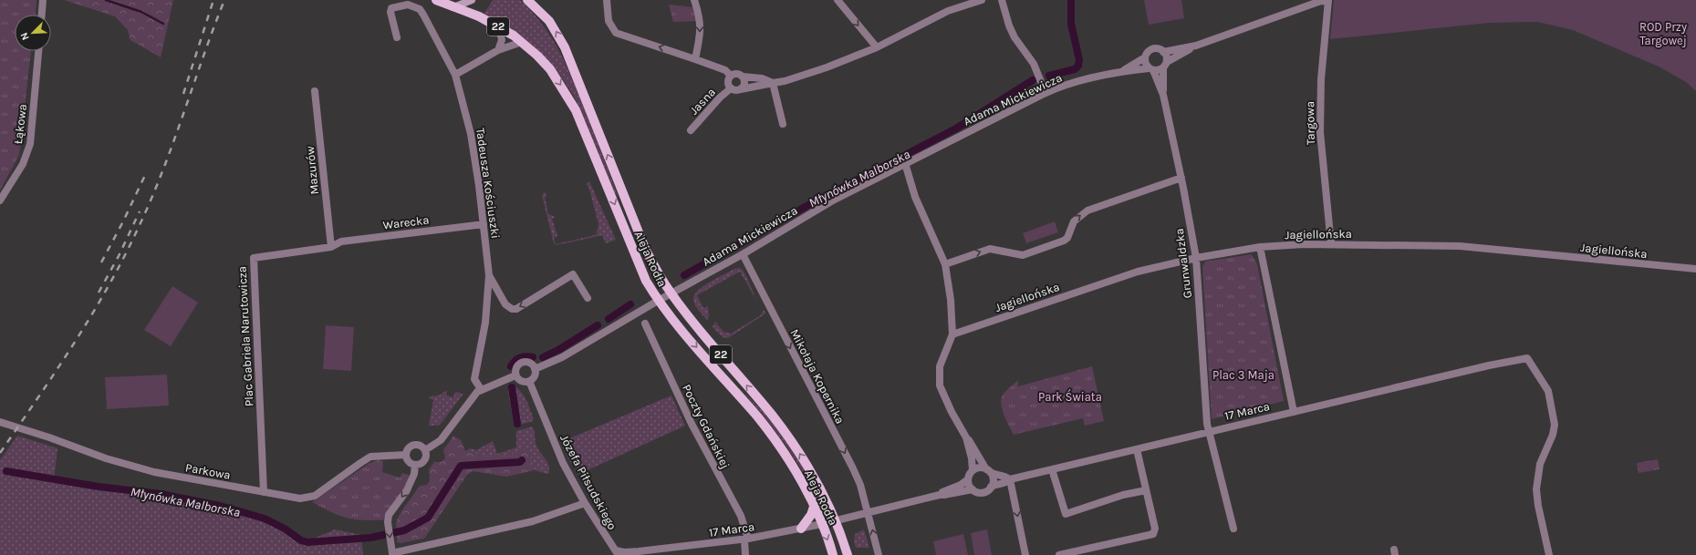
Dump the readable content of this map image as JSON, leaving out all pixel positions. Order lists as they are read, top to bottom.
{
  "streets": {
    "main road": ["22", "Aleja Rodła"],
    "street": [
      "Adama Mickiewicza",
      "Jasna",
      "Targowa",
      "Łąkowa",
      "Mazurów",
      "Tadeusza Kościuszki",
      "Warecka",
      "Jagiellońska",
      "Grunwaldzka",
      "Plac Gabriela Narutowicza",
      "Mikołaja Kopernika",
      "17 Marca",
      "Poczty Gdańskiej",
      "Parkowa",
      "Józefa Piłsudskiego"
    ]
  },
  "crossings": [
    ["22", "Aleja Rodła"],
    ["Adama Mickiewicza", "Aleja Rodła"],
    ["Adama Mickiewicza", "Grunwaldzka"],
    ["Adama Mickiewicza", "Mikołaja Kopernika"],
    ["Adama Mickiewicza", "Józefa Piłsudskiego"],
    ["Targowa", "Jagiellońska"],
    ["Mazurów", "Warecka"],
    ["Mazurów", "Plac Gabriela Narutowicza"],
    ["Tadeusza Kościuszki", "Warecka"],
    ["Warecka", "Plac Gabriela Narutowicza"],
    ["Jagiellońska", "Grunwaldzka"],
    ["Aleja Rodła", "17 Marca"],
    ["Grunwaldzka", "17 Marca"],
    ["Plac Gabriela Narutowicza", "Parkowa"],
    ["Mikołaja Kopernika", "17 Marca"],
    ["17 Marca", "Poczty Gdańskiej"],
    ["17 Marca", "Józefa Piłsudskiego"]
  ],
  "water": ["Młynówka Malborska"],
  "parks": ["ROD Przy Targowej", "Plac 3 Maja", "Park Świata"],
  "north": "bottom left"
}
